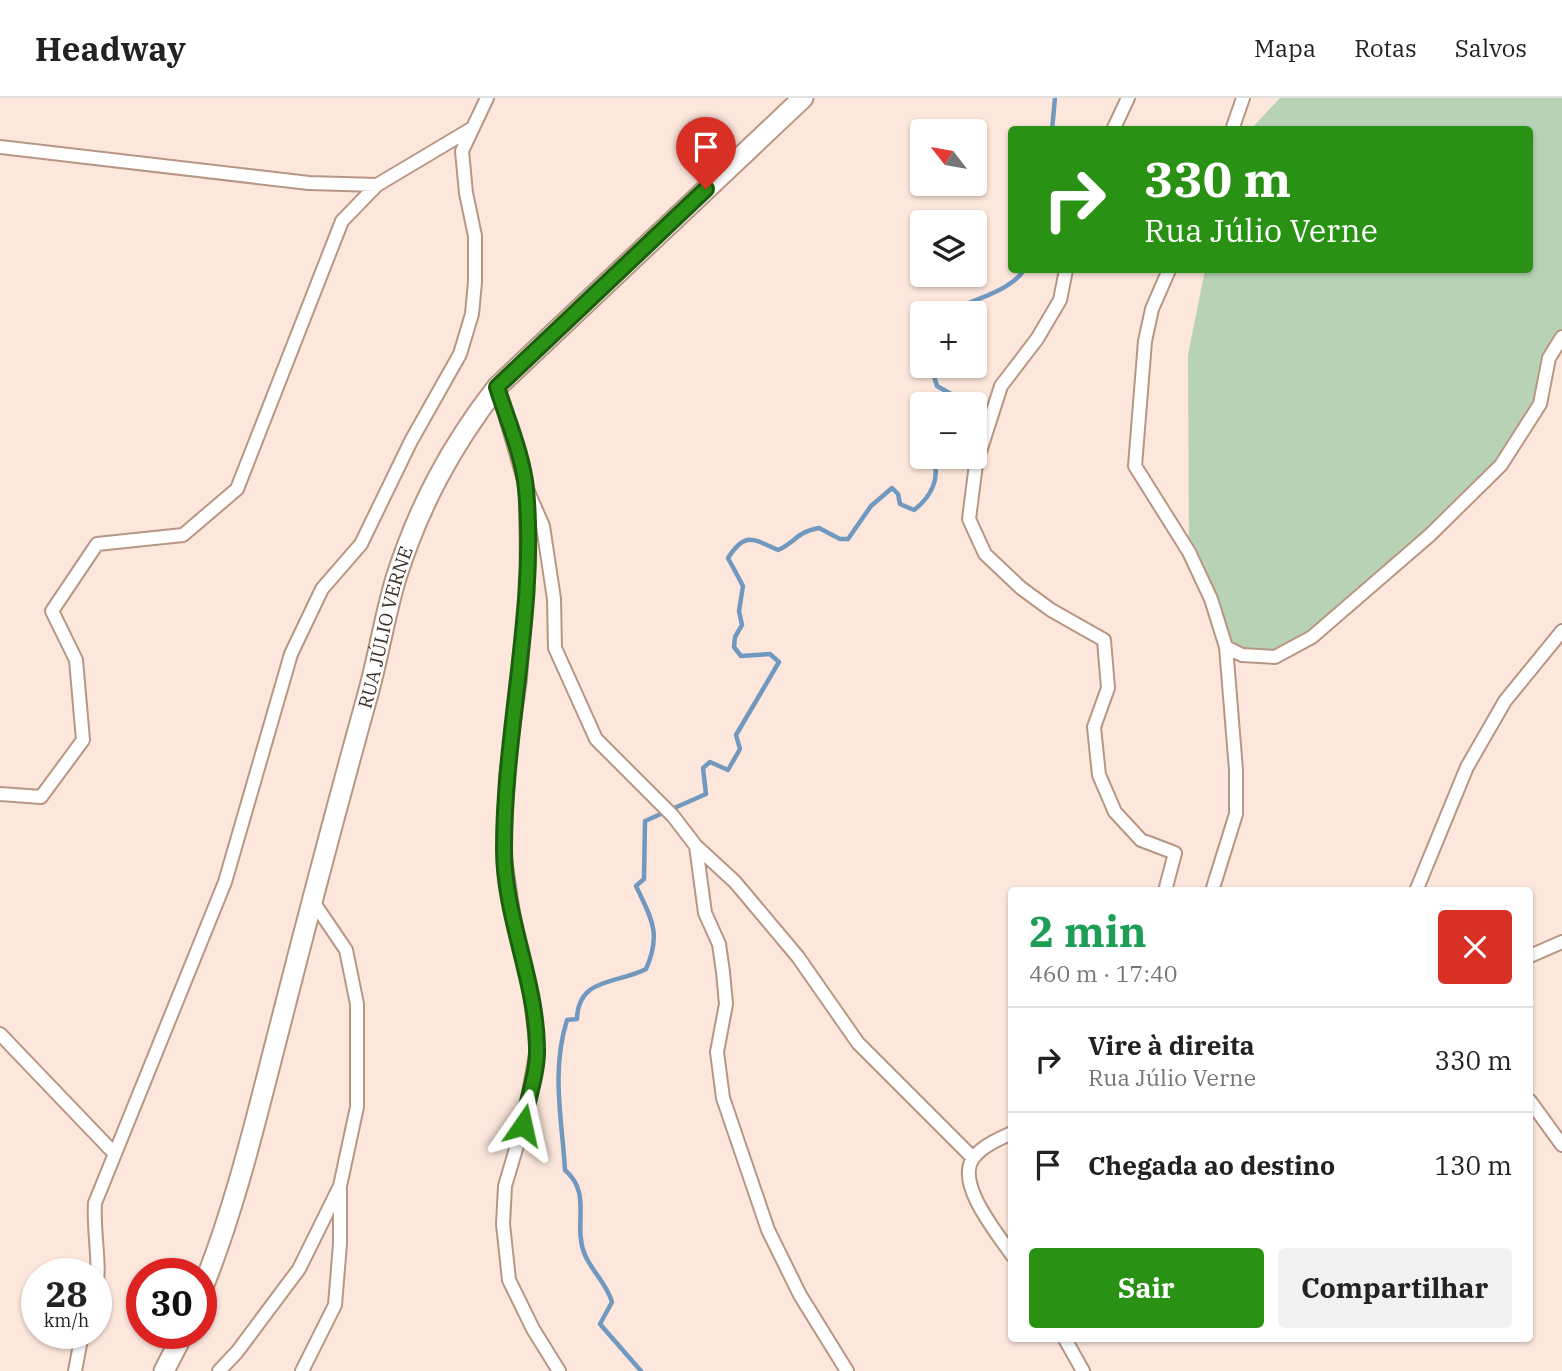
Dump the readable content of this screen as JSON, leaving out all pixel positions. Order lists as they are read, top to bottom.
{
  "streets": {
    "main road": ["RUA JÚLIO VERNE"]
  },
  "north": "top left",
  "page": {
    "header": "Headway",
    "nav": ["Mapa", "Rotas", "Salvos"],
    "map_buttons": ["+", "−"],
    "turn": ["330 m", "Rua Júlio Verne"],
    "heading": ["2 min", "460 m · 17:40"],
    "list": [
      {
        "name": "Vire à direita",
        "note": "Rua Júlio Verne",
        "value": "330 m"
      },
      {
        "name": "Chegada ao destino",
        "value": "130 m"
      }
    ],
    "buttons": ["Sair", "Compartilhar"],
    "speed": "28 km/h",
    "limit": "30"
  }
}
